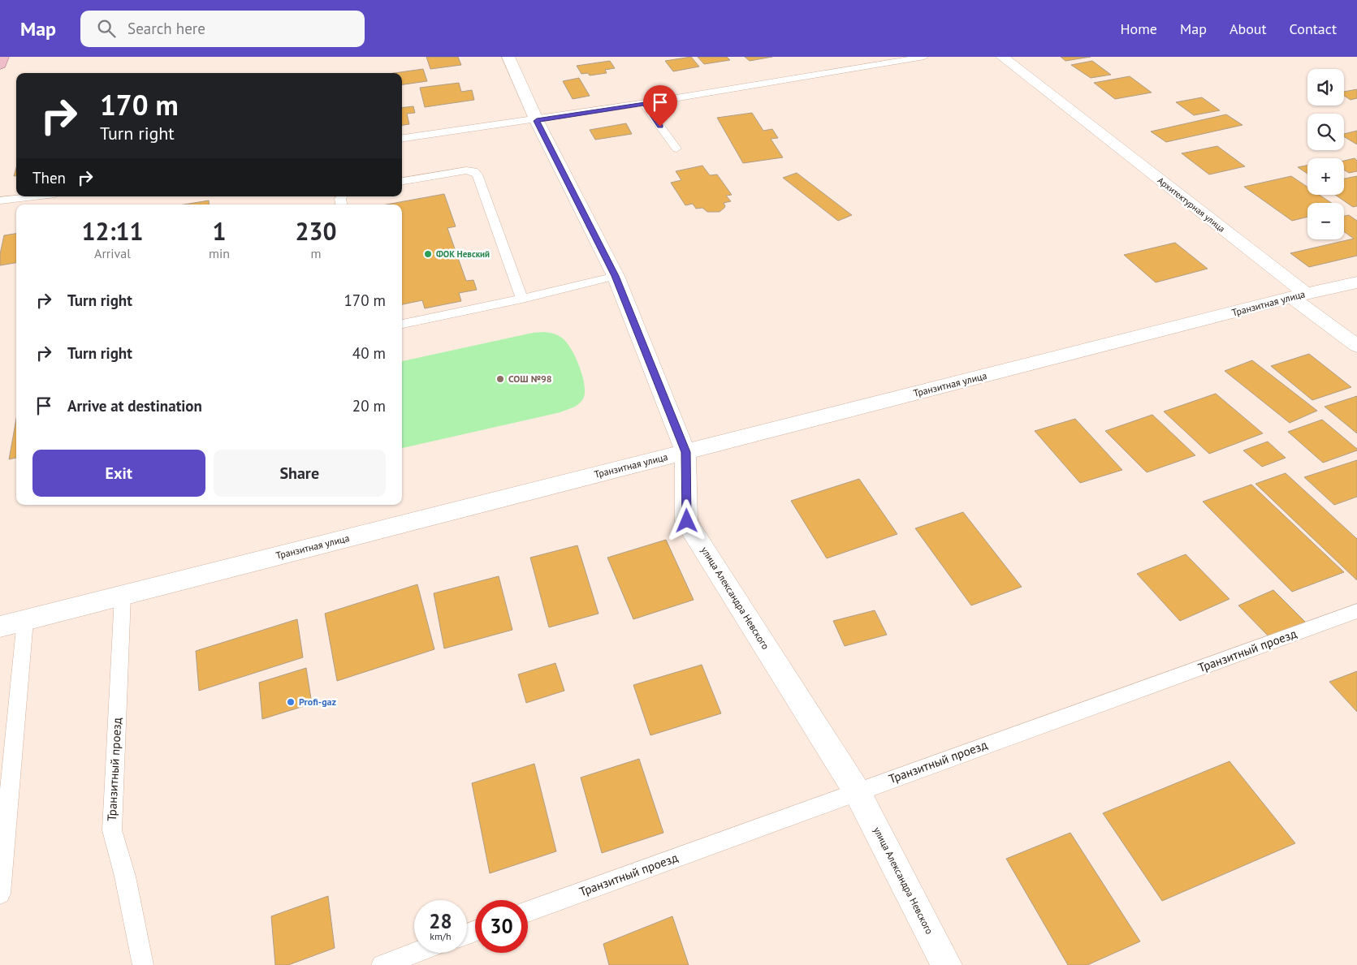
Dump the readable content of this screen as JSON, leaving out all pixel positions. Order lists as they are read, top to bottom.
{
  "streets": {
    "street": ["Архитектурная улица", "Транзитная улица", "улица Александра Невского"],
    "lane": ["Транзитный проезд"]
  },
  "crossings": [
    ["Архитектурная улица", "Транзитная улица"],
    ["Транзитная улица", "улица Александра Невского"],
    ["Транзитная улица", "Транзитный проезд"],
    ["улица Александра Невского", "Транзитный проезд"]
  ],
  "places": ["ФОК Невский", "СОШ №98", "Profi-gaz"],
  "page": {
    "header": "Map",
    "search": "Search here",
    "nav": [
      "Home",
      "Map",
      "About",
      "Contact"
    ],
    "map_buttons": ["+", "−"],
    "turn": ["170 m", "Turn right"],
    "then": "Then",
    "eta": [
      "12:11",
      "Arrival",
      "1",
      "min",
      "230",
      "m"
    ],
    "list": [
      {
        "name": "Turn right",
        "value": "170 m"
      },
      {
        "name": "Turn right",
        "value": "40 m"
      },
      {
        "name": "Arrive at destination",
        "value": "20 m"
      }
    ],
    "buttons": ["Exit", "Share"],
    "speed": "28 km/h",
    "limit": "30"
  }
}
